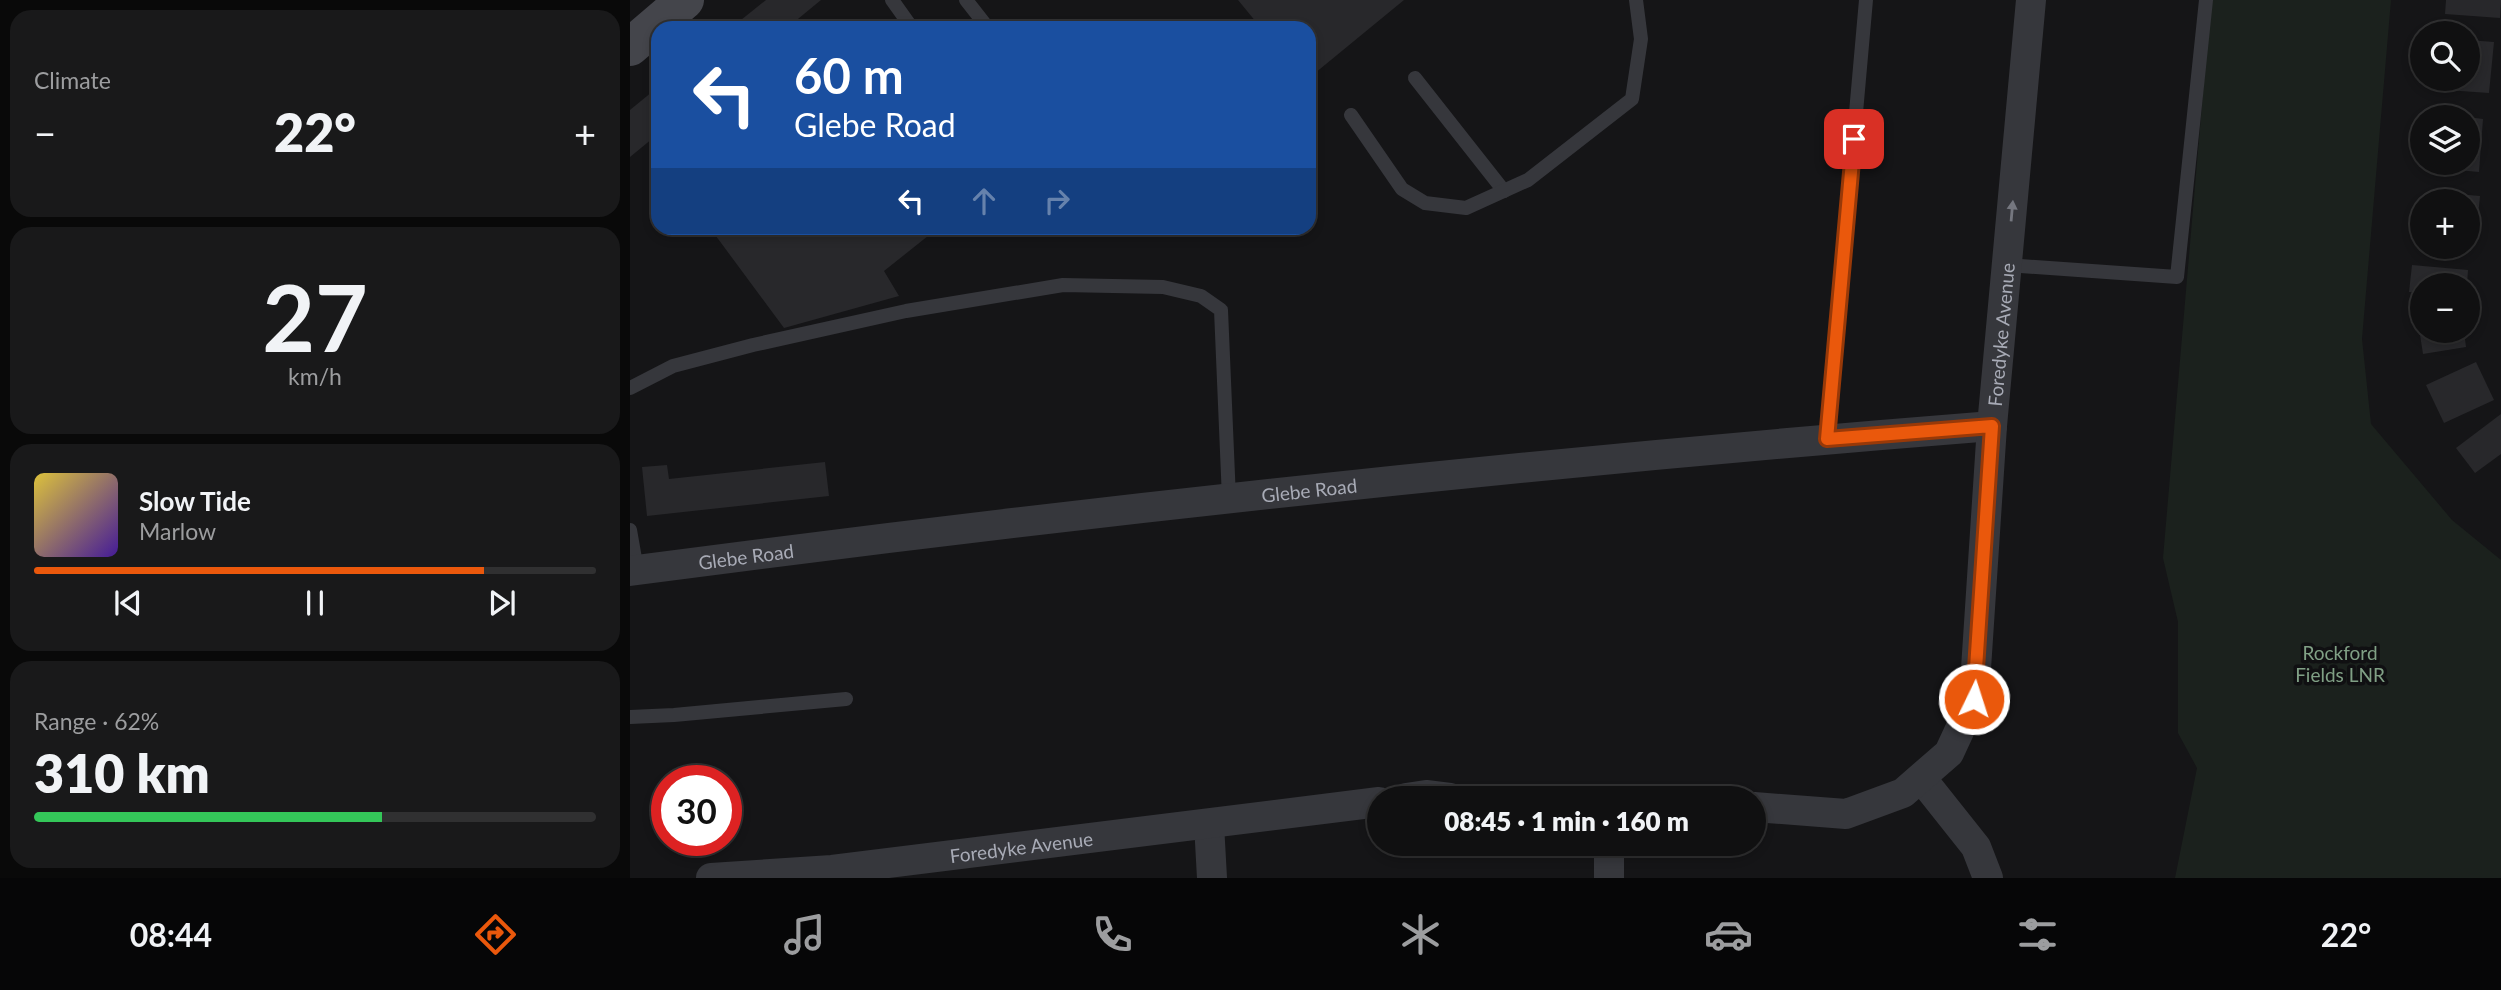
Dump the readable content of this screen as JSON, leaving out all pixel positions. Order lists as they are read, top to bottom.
{
  "streets": {
    "street": ["Foredyke Avenue", "Glebe Road"]
  },
  "crossings": [
    ["Foredyke Avenue", "Glebe Road"]
  ],
  "parks": ["Rockford Fields LNR"],
  "page": {
    "tile": [
      "Climate",
      ["27", "km/h"],
      ["Range · 62%", "310 km"]
    ],
    "map_buttons": ["+", "−"],
    "turn": ["60 m", "Glebe Road"],
    "heat": ["−", "22°", "+"],
    "song": ["Slow Tide", "Marlow"],
    "limit": "30",
    "trip": "08:45 · 1 min · 160 m",
    "tabs": ["08:44", "22°"]
  }
}
